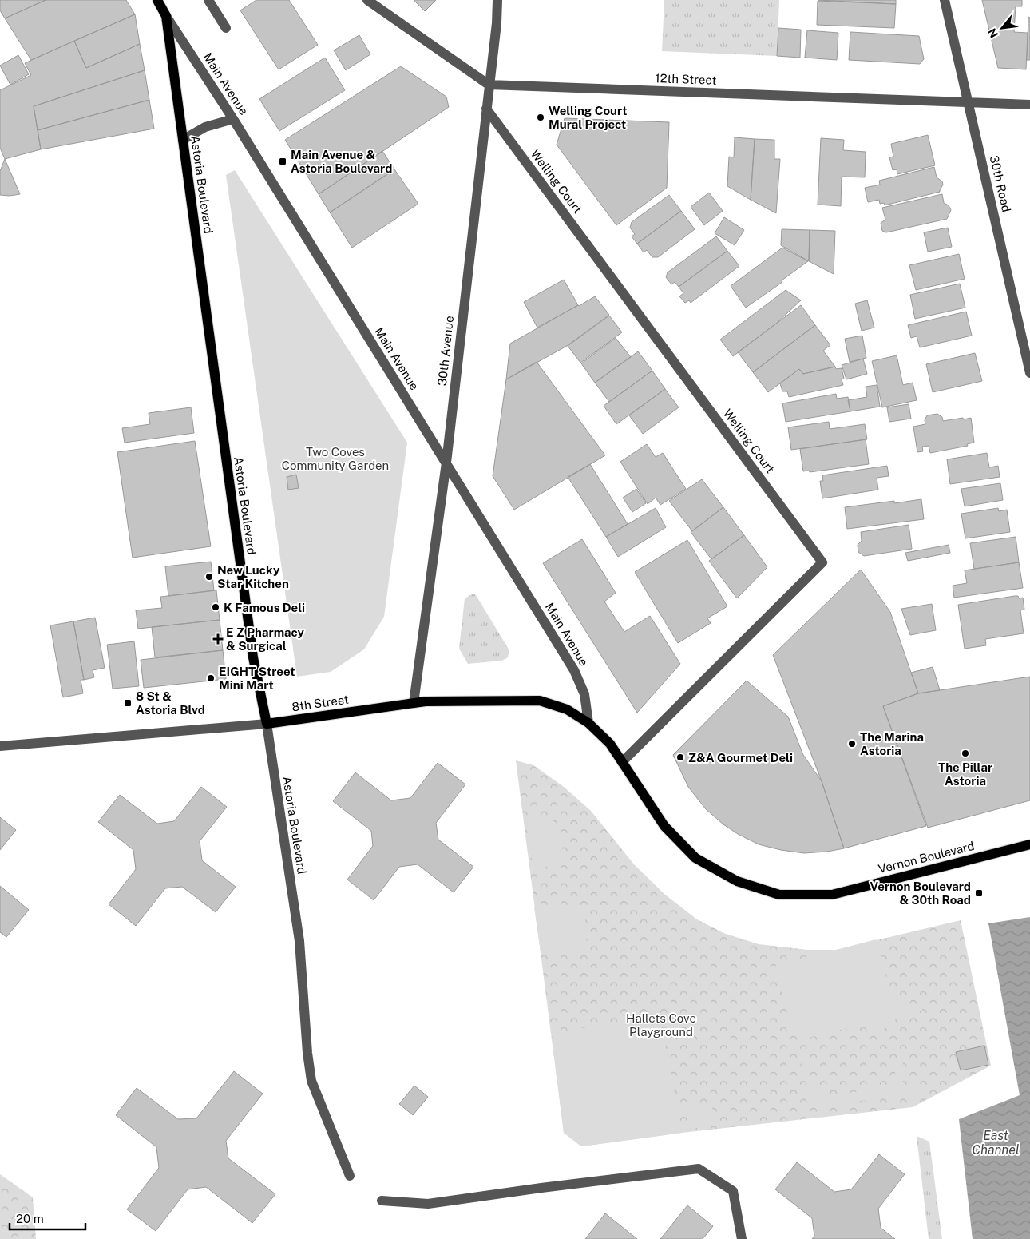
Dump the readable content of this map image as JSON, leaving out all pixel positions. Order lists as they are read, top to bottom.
{
  "streets": {
    "main road": ["Astoria Boulevard", "8th Street", "Vernon Boulevard"],
    "street": [
      "12th Street",
      "Main Avenue",
      "Welling Court",
      "30th Road",
      "30th Avenue"
    ]
  },
  "crossings": [
    ["12th Street", "30th Road"],
    ["12th Street", "30th Avenue"],
    ["Main Avenue", "Astoria Boulevard"],
    ["Main Avenue", "30th Avenue"],
    ["Main Avenue", "8th Street"],
    ["Welling Court", "30th Avenue"],
    ["Welling Court", "8th Street"],
    ["Welling Court", "Vernon Boulevard"],
    ["Astoria Boulevard", "8th Street"],
    ["30th Avenue", "8th Street"],
    ["8th Street", "Vernon Boulevard"]
  ],
  "water": ["East Channel"],
  "parks": ["Two Coves Community Garden", "Hallets Cove Playground"],
  "places": {
    "other": [
      "Welling Court Mural Project",
      "New Lucky Star Kitchen",
      "K Famous Deli",
      "EIGHT Street Mini Mart",
      "The Marina Astoria",
      "The Pillar Astoria",
      "Z&A Gourmet Deli"
    ],
    "transit": ["Main Avenue & Astoria Boulevard", "8 St & Astoria Blvd", "Vernon Boulevard & 30th Road"],
    "health": ["E Z Pharmacy & Surgical"]
  },
  "scale_bar": "20 m",
  "north": "bottom left"
}
